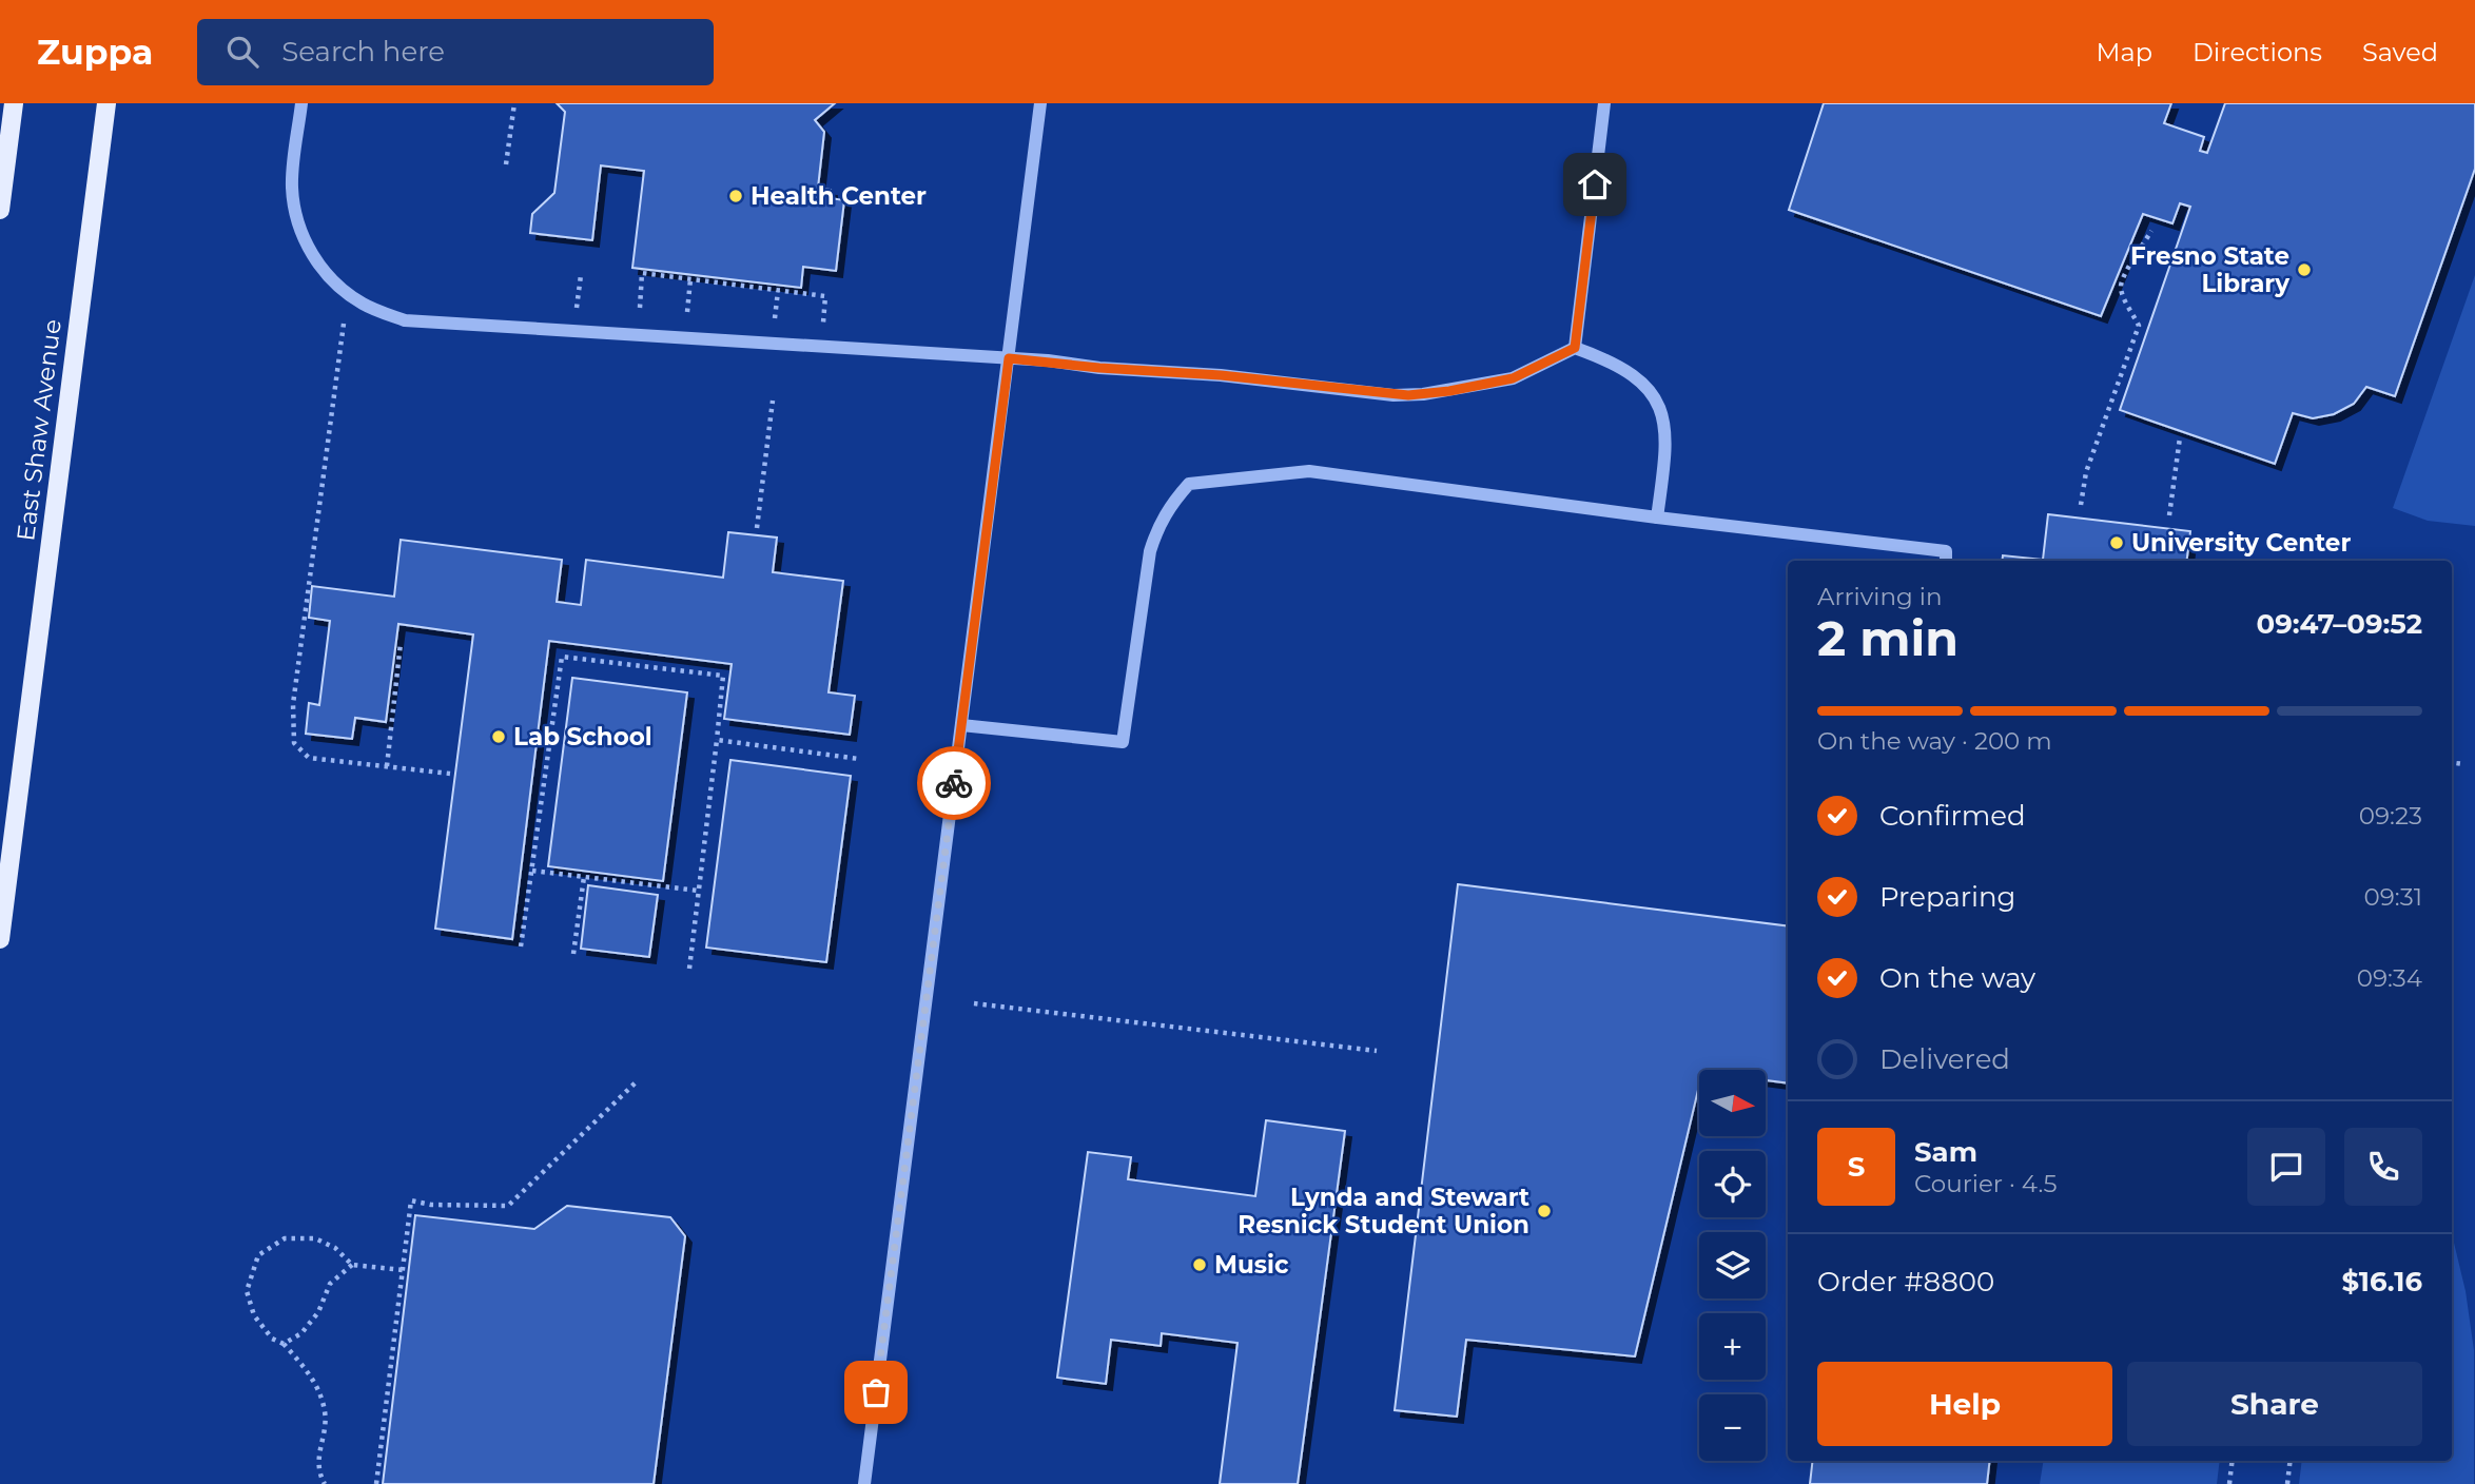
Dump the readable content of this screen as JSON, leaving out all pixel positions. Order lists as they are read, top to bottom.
{
  "streets": {
    "main road": ["East Shaw Avenue"]
  },
  "places": [
    "Health Center",
    "Fresno State Library",
    "University Center",
    "Lab School",
    "Lynda and Stewart Resnick Student Union",
    "Music"
  ],
  "north": "right",
  "page": {
    "header": "Zuppa",
    "search": "Search here",
    "nav": ["Map", "Directions", "Saved"],
    "heading": ["2 min", "Arriving in", "09:47–09:52"],
    "panel": [
      "Sam",
      "Courier · 4.5",
      "Order #8800",
      "$16.16"
    ],
    "bar": "On the way · 200 m",
    "list": [
      ["Confirmed", "09:23"],
      ["Preparing", "09:31"],
      ["On the way", "09:34"],
      "Delivered"
    ],
    "map_buttons": ["+", "−"],
    "round": "S",
    "buttons": ["Help", "Share"]
  }
}
